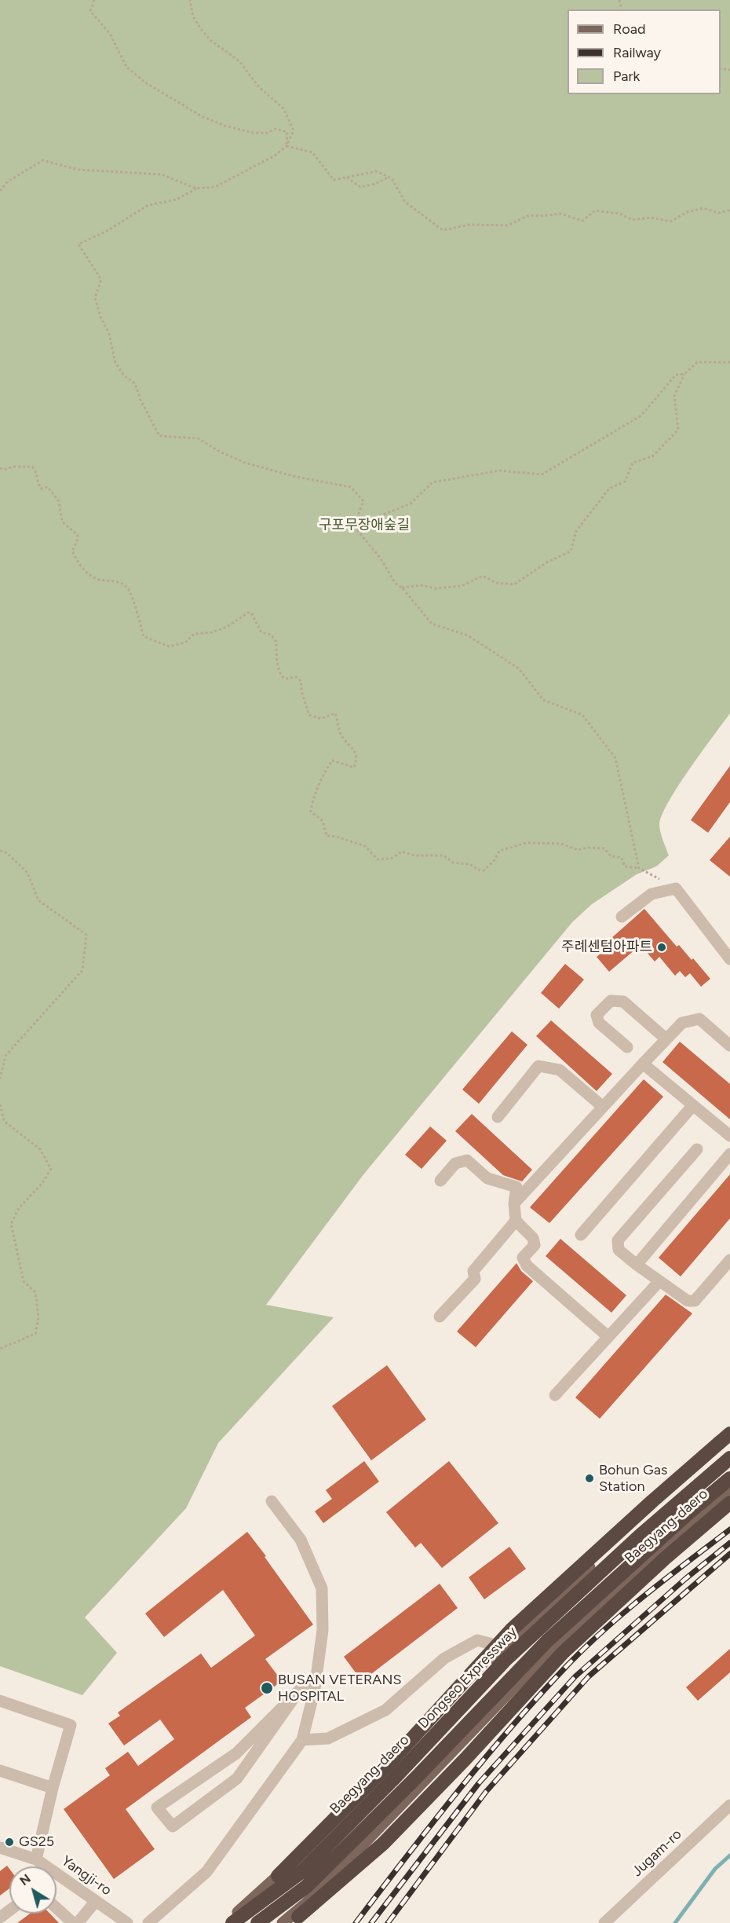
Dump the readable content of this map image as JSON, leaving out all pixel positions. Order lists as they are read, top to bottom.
{
  "streets": {
    "highway": ["Dongseo Expressway"],
    "main road": ["Baegyang-daero"],
    "street": ["Jugam-ro", "Yangji-ro"]
  },
  "parks": ["구포무장애숲길"],
  "places": [
    "주례센텀아파트",
    "Bohun Gas Station",
    "BUSAN VETERANS HOSPITAL",
    "GS25"
  ],
  "legend": ["Road", "Railway", "Park"],
  "north": "top left"
}
